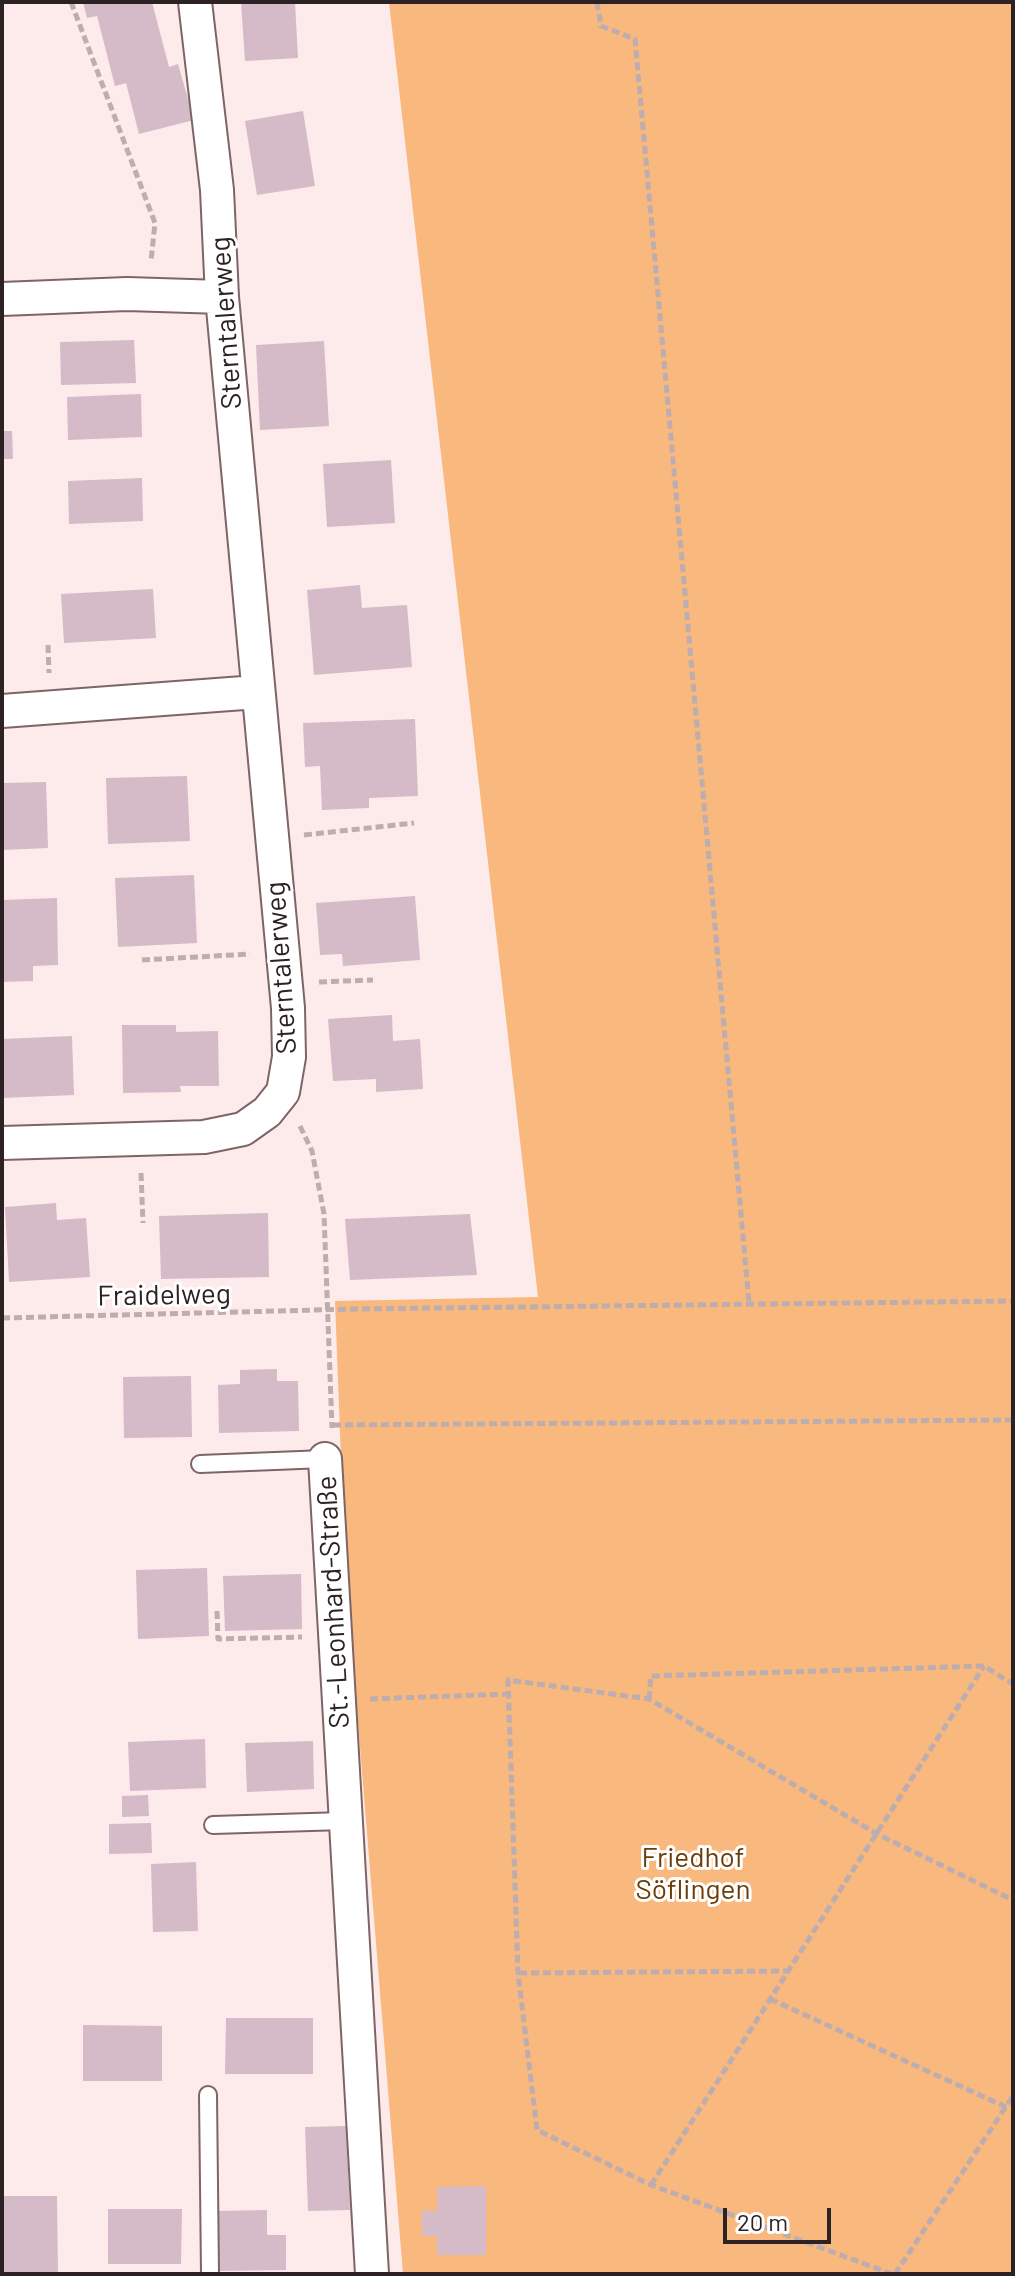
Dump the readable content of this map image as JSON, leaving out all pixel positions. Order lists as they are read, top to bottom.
{
  "streets": {
    "street": ["Sterntalerweg", "St.-Leonhard-Straße"],
    "path": ["Fraidelweg"]
  },
  "parks": ["Friedhof Söflingen"],
  "scale_bar": "20 m"
}
